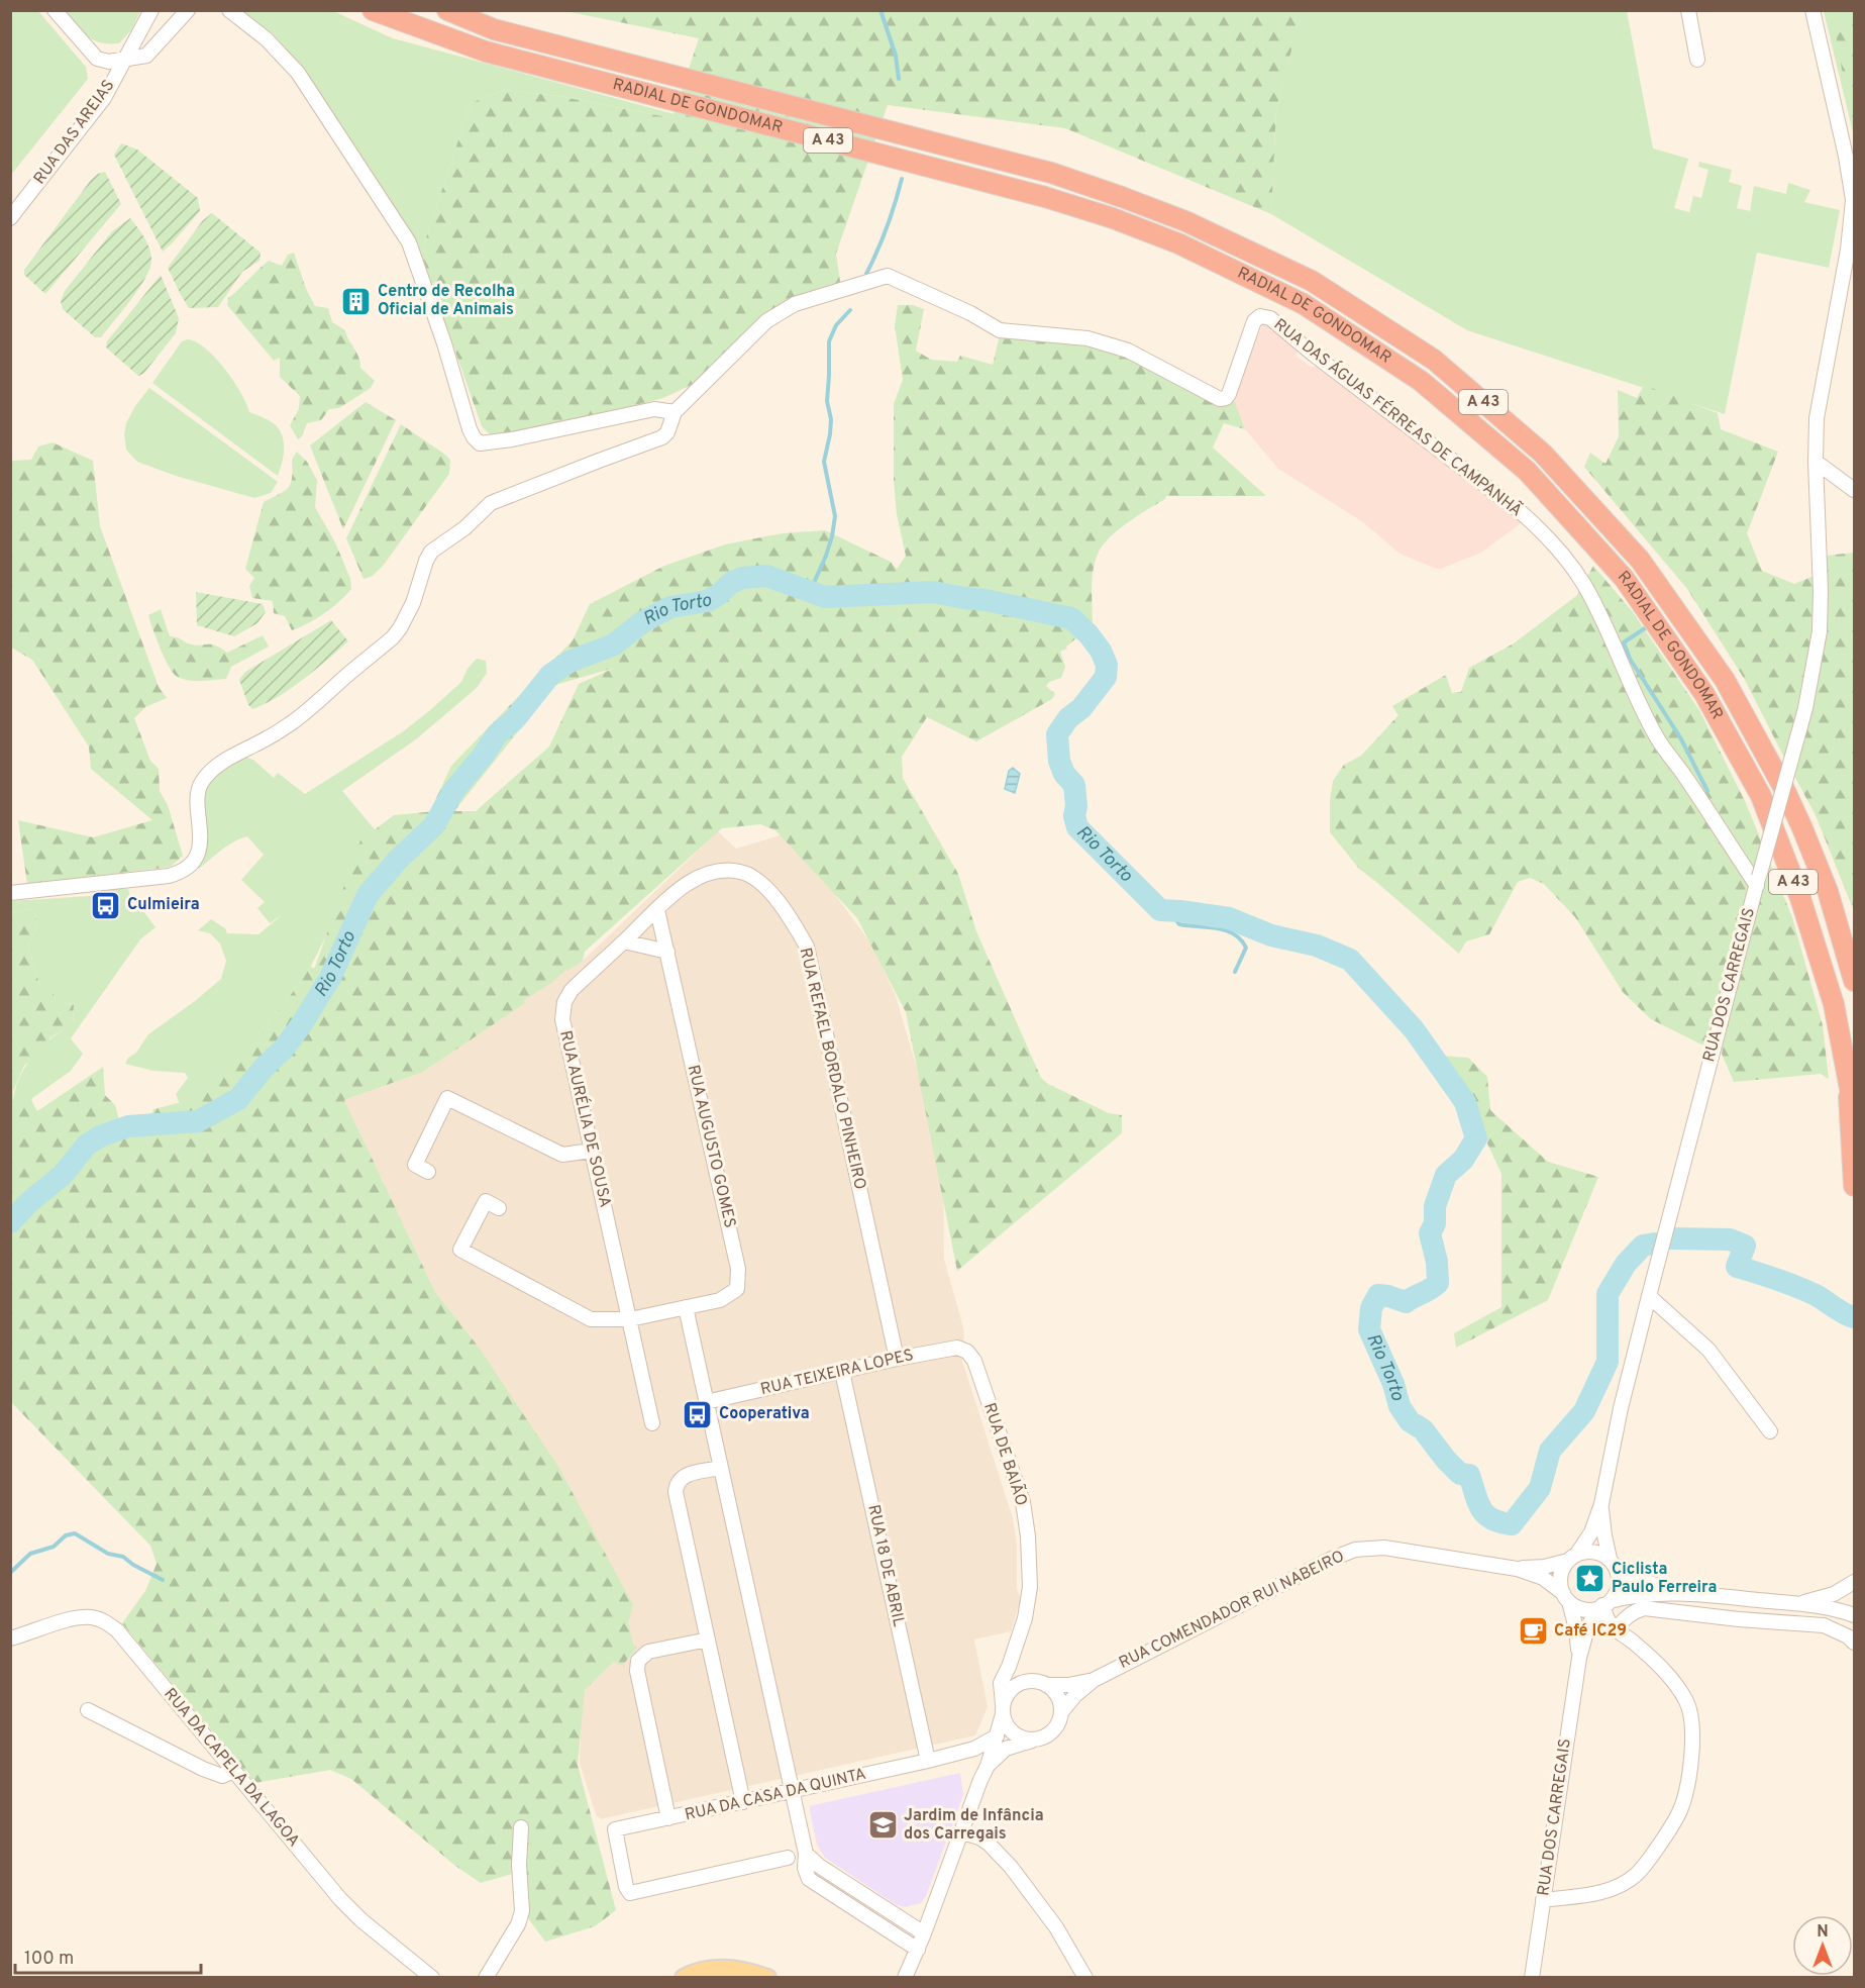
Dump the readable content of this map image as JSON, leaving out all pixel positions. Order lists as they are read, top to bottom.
{
  "streets": {
    "highway": ["RADIAL DE GONDOMAR", "A 43"],
    "street": [
      "RUA DAS AREIAS",
      "RUA DAS ÁGUAS FÉRREAS DE CAMPANHÃ",
      "RUA DOS CARREGAIS",
      "RUA REFAEL BORDALO PINHEIRO",
      "RUA AURÉLIA DE SOUSA",
      "RUA AUGUSTO GOMES",
      "RUA TEIXEIRA LOPES",
      "RUA DE BAIÃO",
      "RUA 18 DE ABRIL",
      "RUA COMENDADOR RUI NABEIRO",
      "RUA DA CAPELA DA LAGOA",
      "RUA DA CASA DA QUINTA"
    ]
  },
  "crossings": [
    ["RUA DAS ÁGUAS FÉRREAS DE CAMPANHÃ", "RUA DOS CARREGAIS"],
    ["RUA DOS CARREGAIS", "RUA COMENDADOR RUI NABEIRO"],
    ["RUA REFAEL BORDALO PINHEIRO", "RUA AURÉLIA DE SOUSA"],
    ["RUA REFAEL BORDALO PINHEIRO", "RUA AUGUSTO GOMES"],
    ["RUA REFAEL BORDALO PINHEIRO", "RUA TEIXEIRA LOPES"],
    ["RUA TEIXEIRA LOPES", "RUA DE BAIÃO"],
    ["RUA TEIXEIRA LOPES", "RUA 18 DE ABRIL"],
    ["RUA DE BAIÃO", "RUA COMENDADOR RUI NABEIRO"],
    ["RUA 18 DE ABRIL", "RUA DA CASA DA QUINTA"]
  ],
  "water": ["Rio Torto"],
  "places": {
    "building": ["Centro de Recolha Oficial de Animais"],
    "bus stop": ["Culmieira", "Cooperativa"],
    "place": ["Ciclista Paulo Ferreira"],
    "cafe": ["Café IC29"],
    "school or university": ["Jardim de Infância dos Carregais"]
  },
  "scale_bar": "100 m",
  "north": "top"
}
